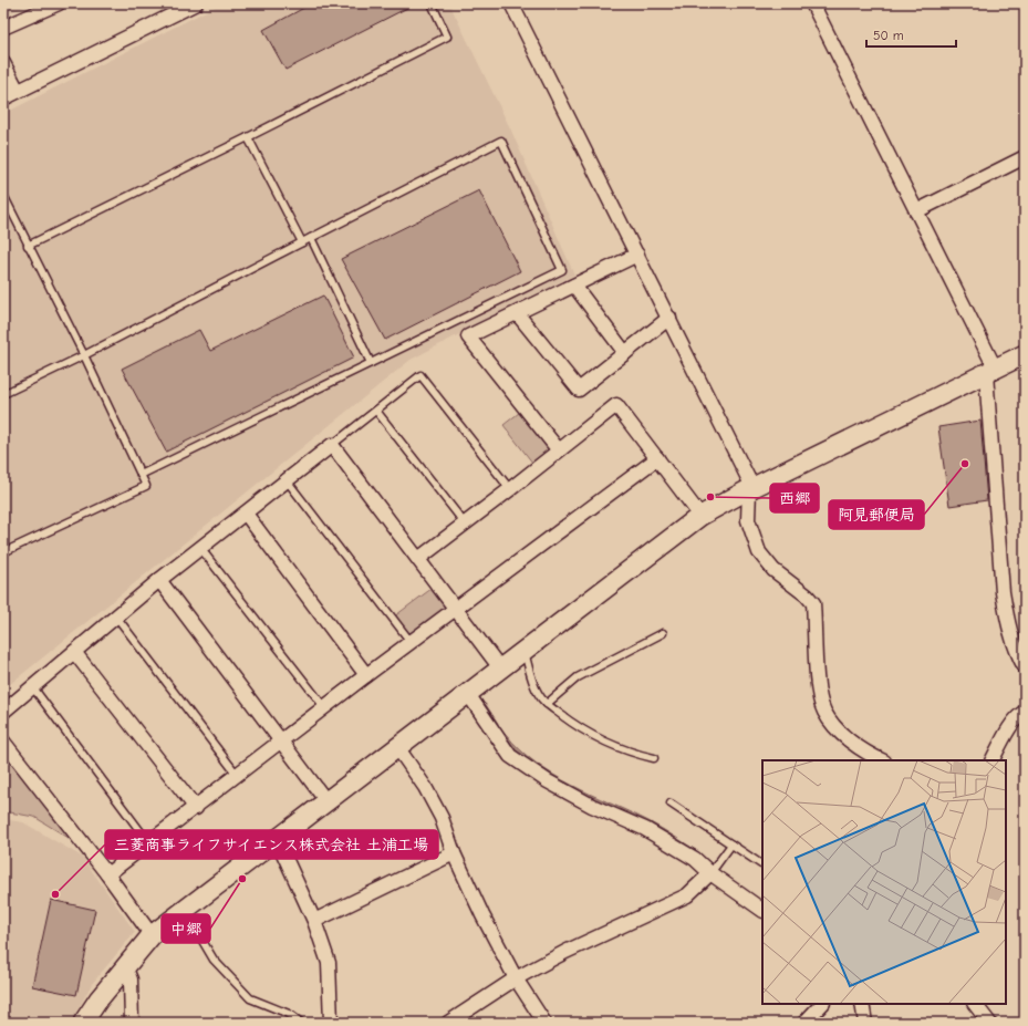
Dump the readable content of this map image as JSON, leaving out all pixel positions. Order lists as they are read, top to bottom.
{
  "places": [
    "阿見郵便局",
    "西郷",
    "中郷",
    "三菱商事ライフサイエンス株式会社 土浦工場"
  ],
  "scale_bar": "50 m"
}
